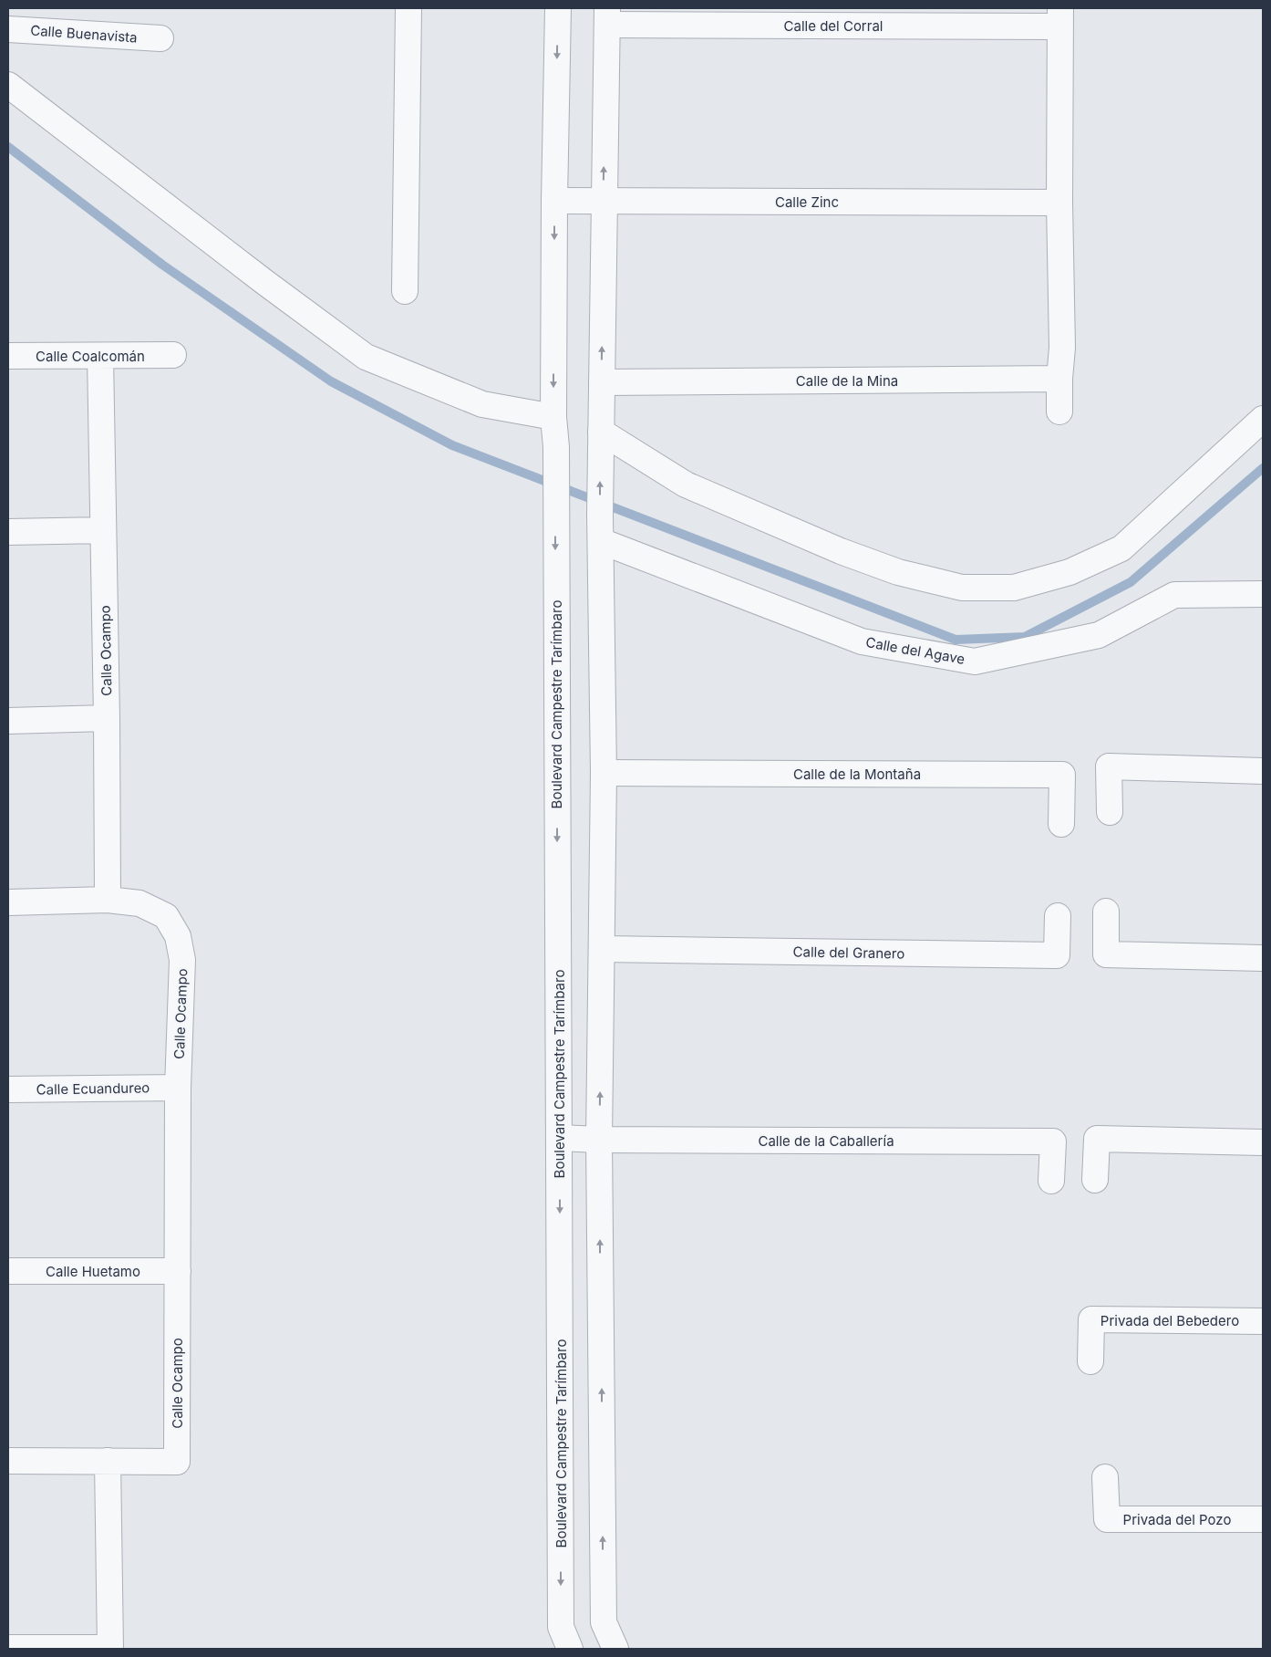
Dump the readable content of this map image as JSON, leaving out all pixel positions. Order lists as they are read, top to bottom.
{
  "streets": {
    "street": [
      "Calle del Corral",
      "Calle Buenavista",
      "Calle Zinc",
      "Calle Coalcomán",
      "Calle de la Mina",
      "Calle Ocampo",
      "Calle del Agave",
      "Boulevard Campestre Tarímbaro",
      "Calle de la Montaña",
      "Calle del Granero",
      "Calle Ecuandureo",
      "Calle de la Caballería",
      "Calle Huetamo",
      "Privada del Bebedero",
      "Privada del Pozo"
    ]
  },
  "crossings": [
    ["Calle Zinc", "Boulevard Campestre Tarímbaro"],
    ["Calle Coalcomán", "Calle Ocampo"],
    ["Calle Ocampo", "Calle Ecuandureo"],
    ["Calle Ocampo", "Calle Huetamo"],
    ["Boulevard Campestre Tarímbaro", "Calle de la Caballería"]
  ]
}
